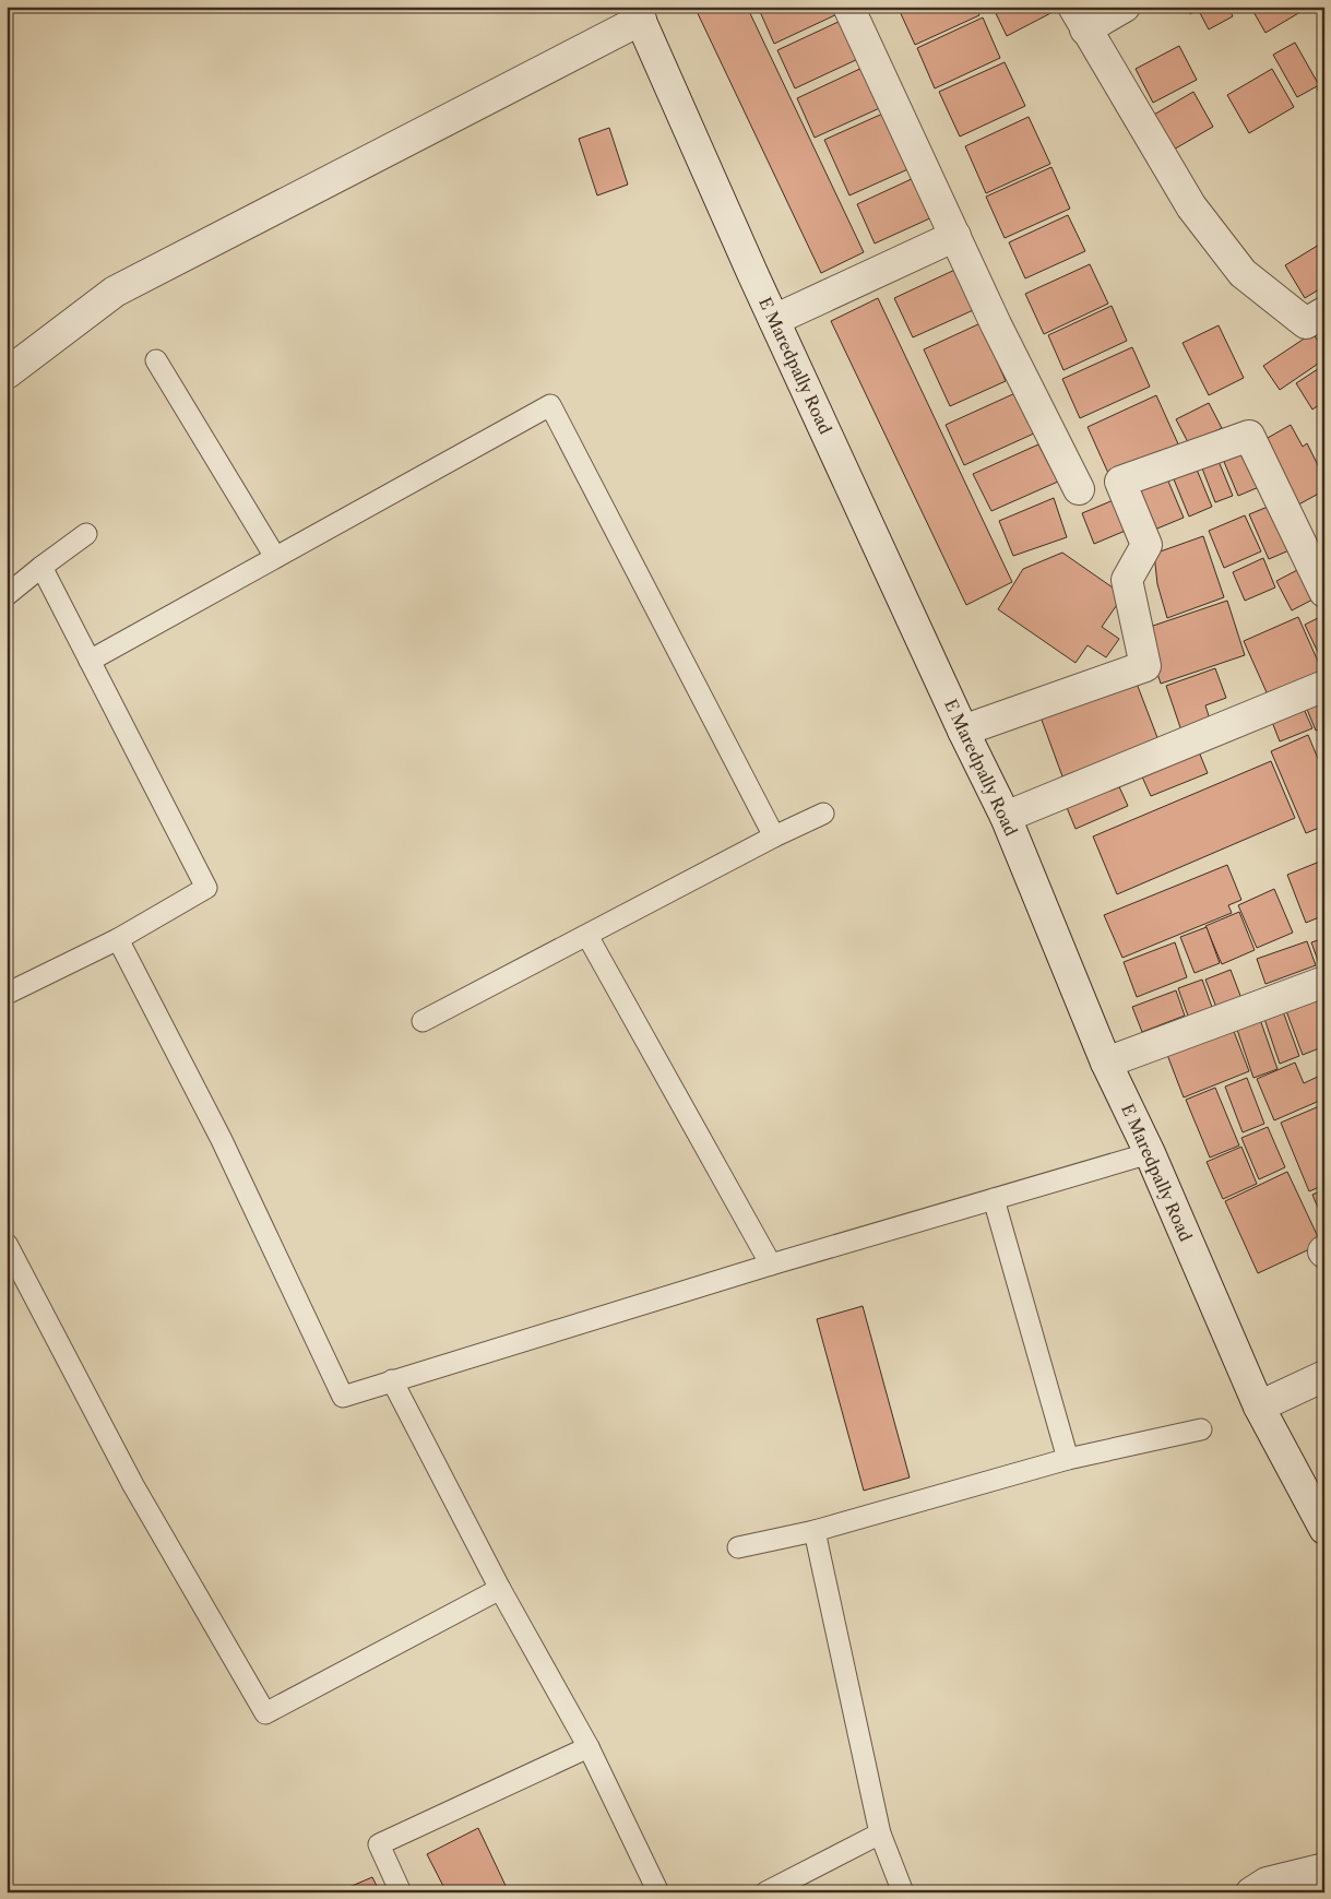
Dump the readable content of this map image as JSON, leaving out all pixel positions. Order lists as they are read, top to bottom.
{
  "streets": {
    "street": ["E Maredpally Road"]
  }
}
